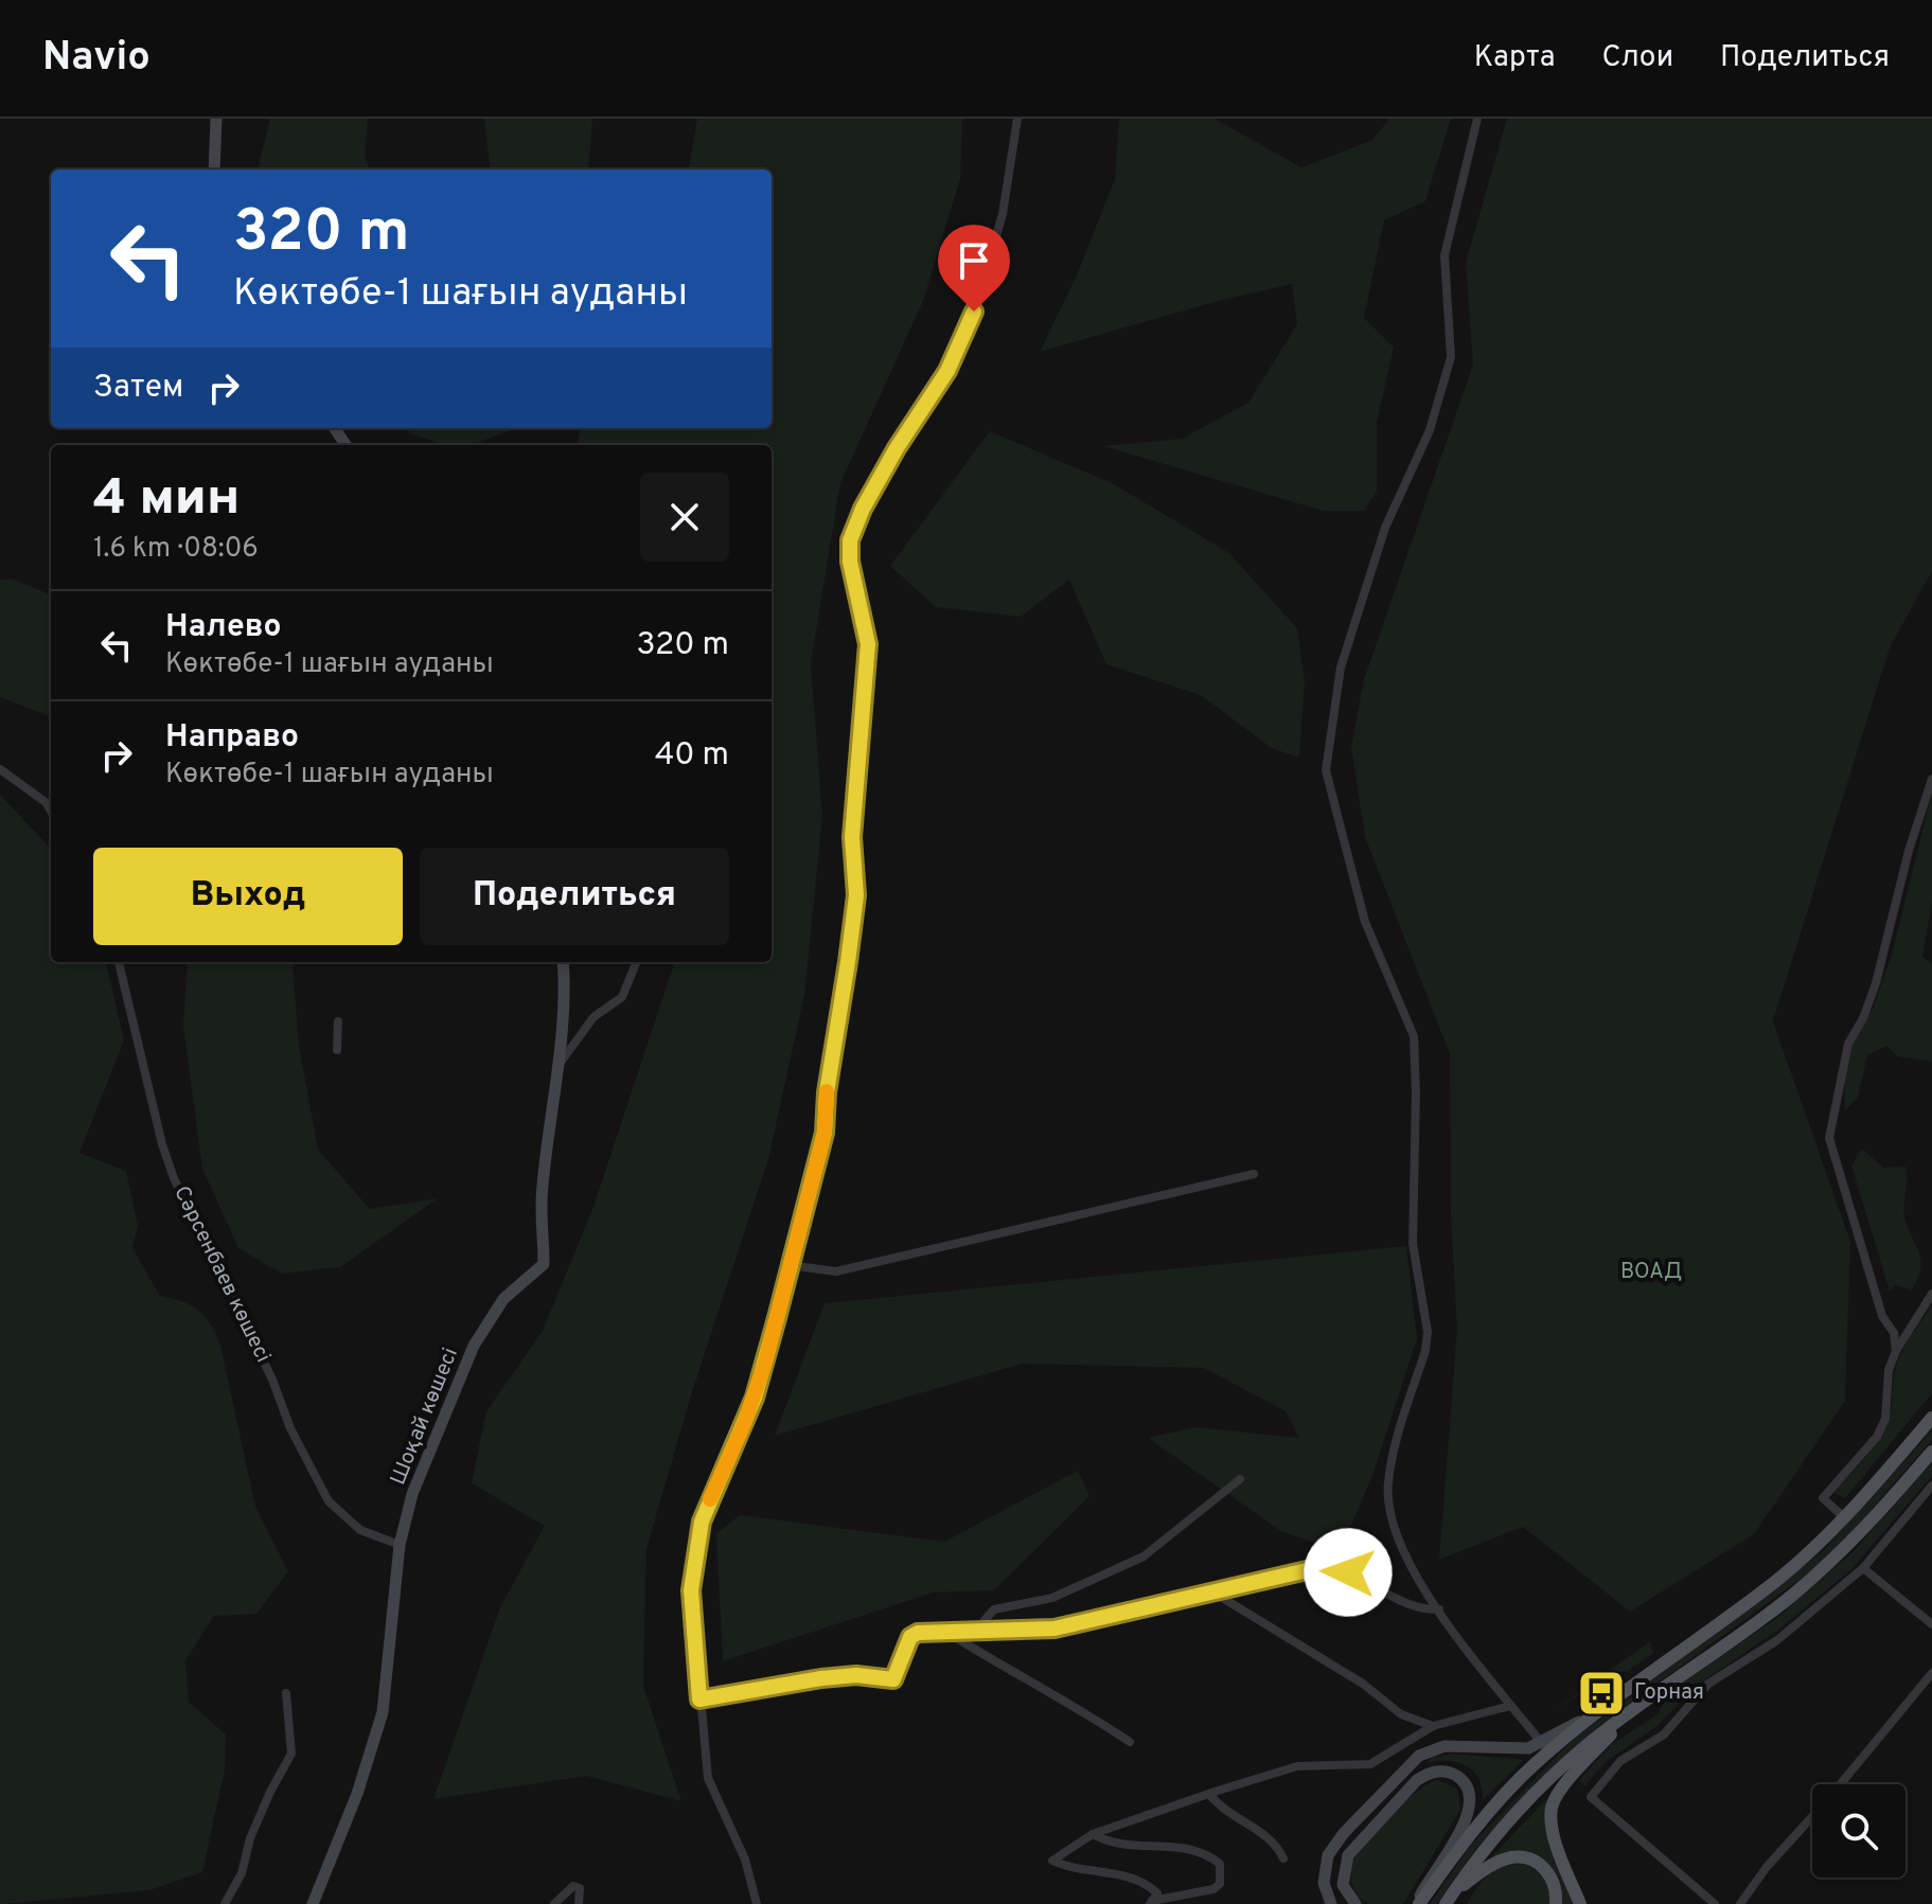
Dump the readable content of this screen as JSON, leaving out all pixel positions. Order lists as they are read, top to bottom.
{
  "streets": {
    "street": ["Сәрсенбаев көшесі", "Шоқай көшесі"]
  },
  "crossings": [
    ["Сәрсенбаев көшесі", "Шоқай көшесі"]
  ],
  "parks": ["ВОАД"],
  "places": {
    "bus stop": ["Горная"]
  },
  "page": {
    "header": "Navio",
    "nav": ["Карта", "Слои", "Поделиться"],
    "turn": ["320 m", "Көктөбе-1 шағын ауданы"],
    "then": "Затем",
    "heading": ["4 мин", "1.6 km · 08:06"],
    "list": [
      {
        "name": "Налево",
        "note": "Көктөбе-1 шағын ауданы",
        "value": "320 m"
      },
      {
        "name": "Направо",
        "note": "Көктөбе-1 шағын ауданы",
        "value": "40 m"
      }
    ],
    "buttons": ["Выход", "Поделиться"]
  }
}
